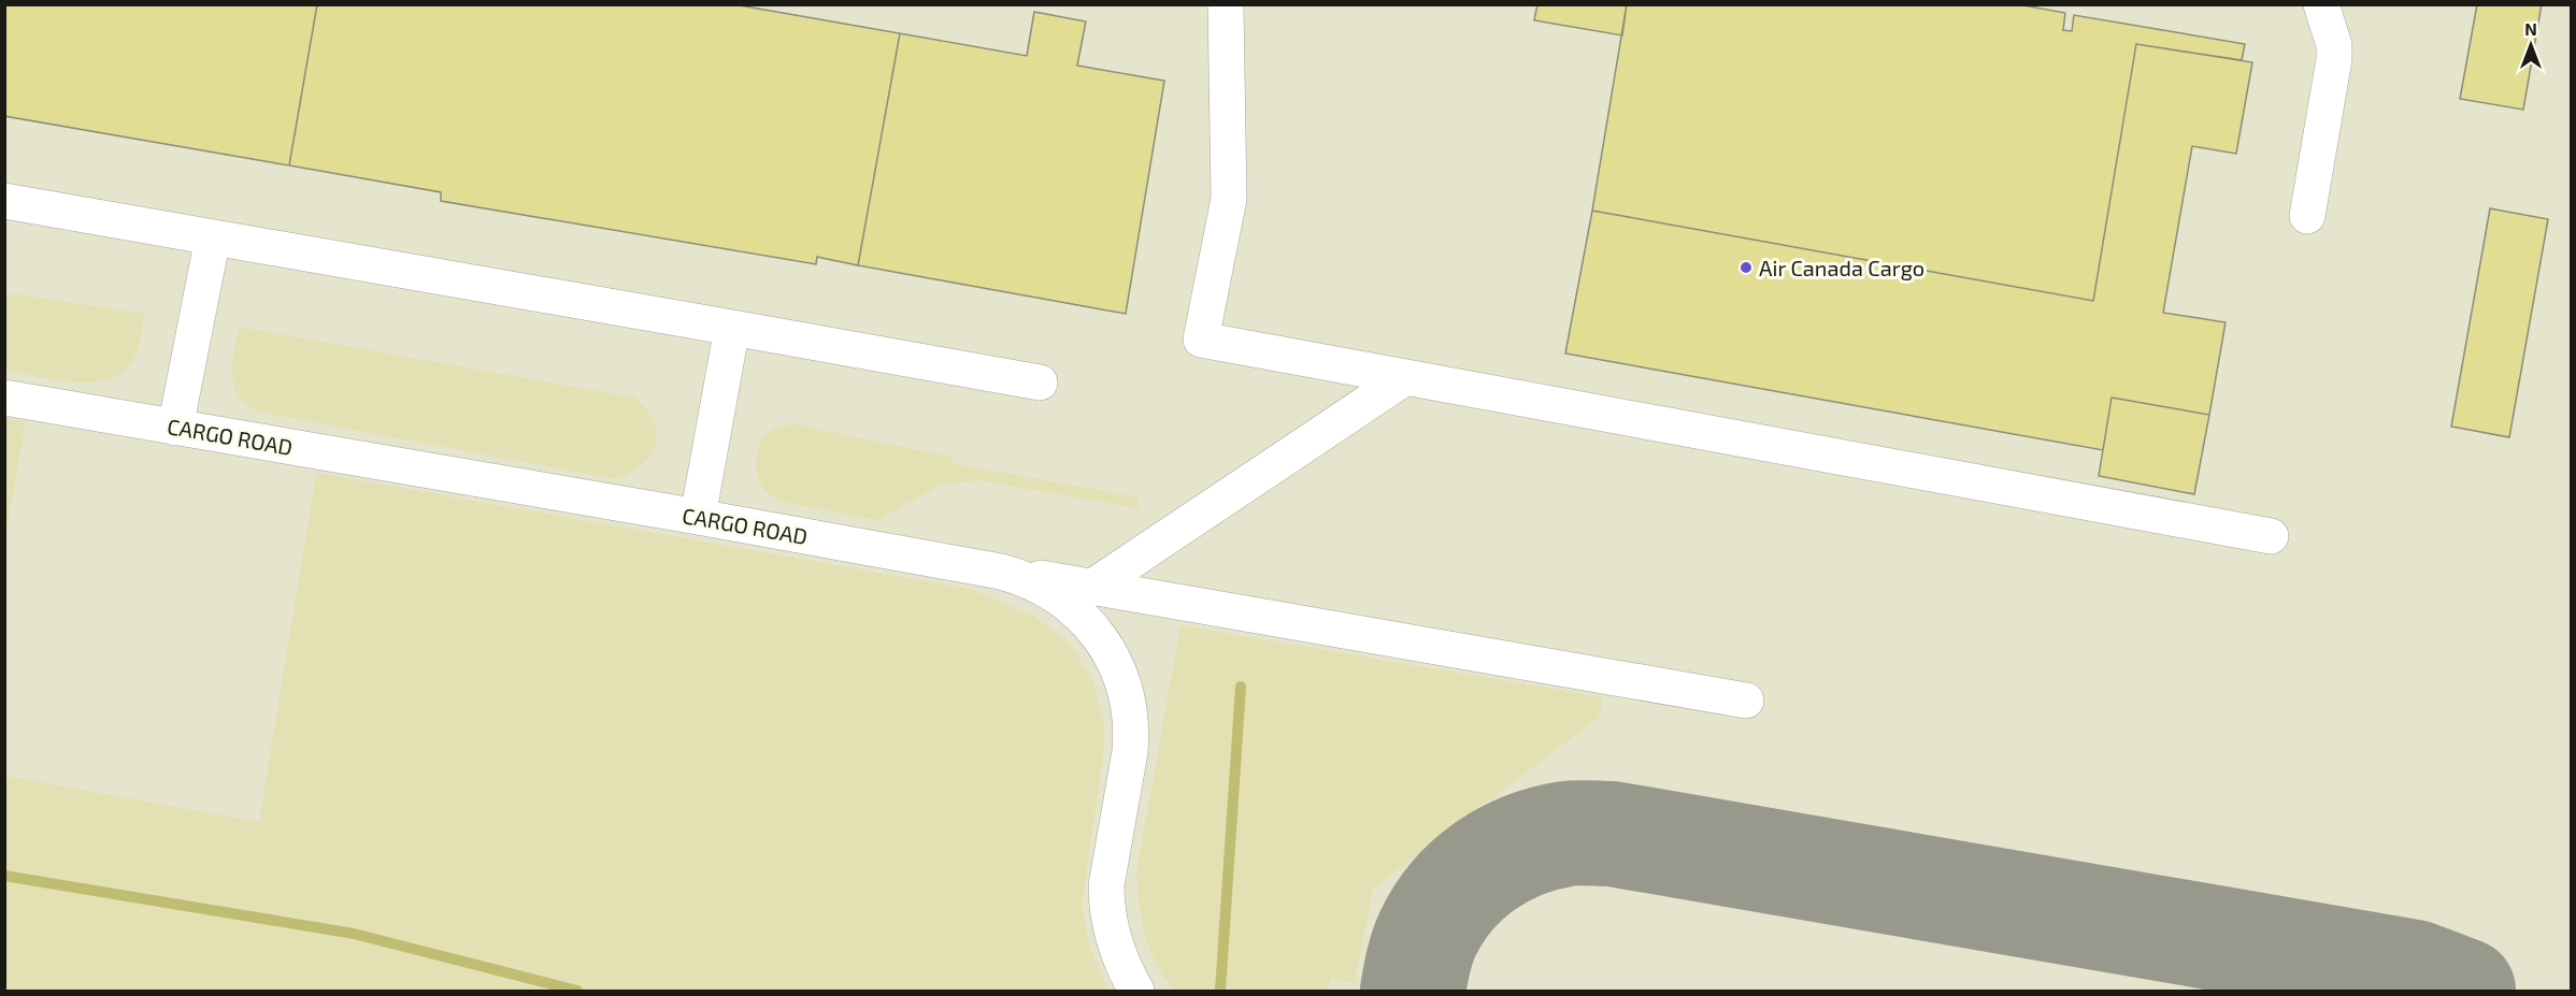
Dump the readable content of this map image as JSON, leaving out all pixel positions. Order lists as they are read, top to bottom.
{
  "streets": {
    "lane": ["CARGO ROAD"]
  },
  "places": ["Air Canada Cargo"],
  "north": "top"
}
